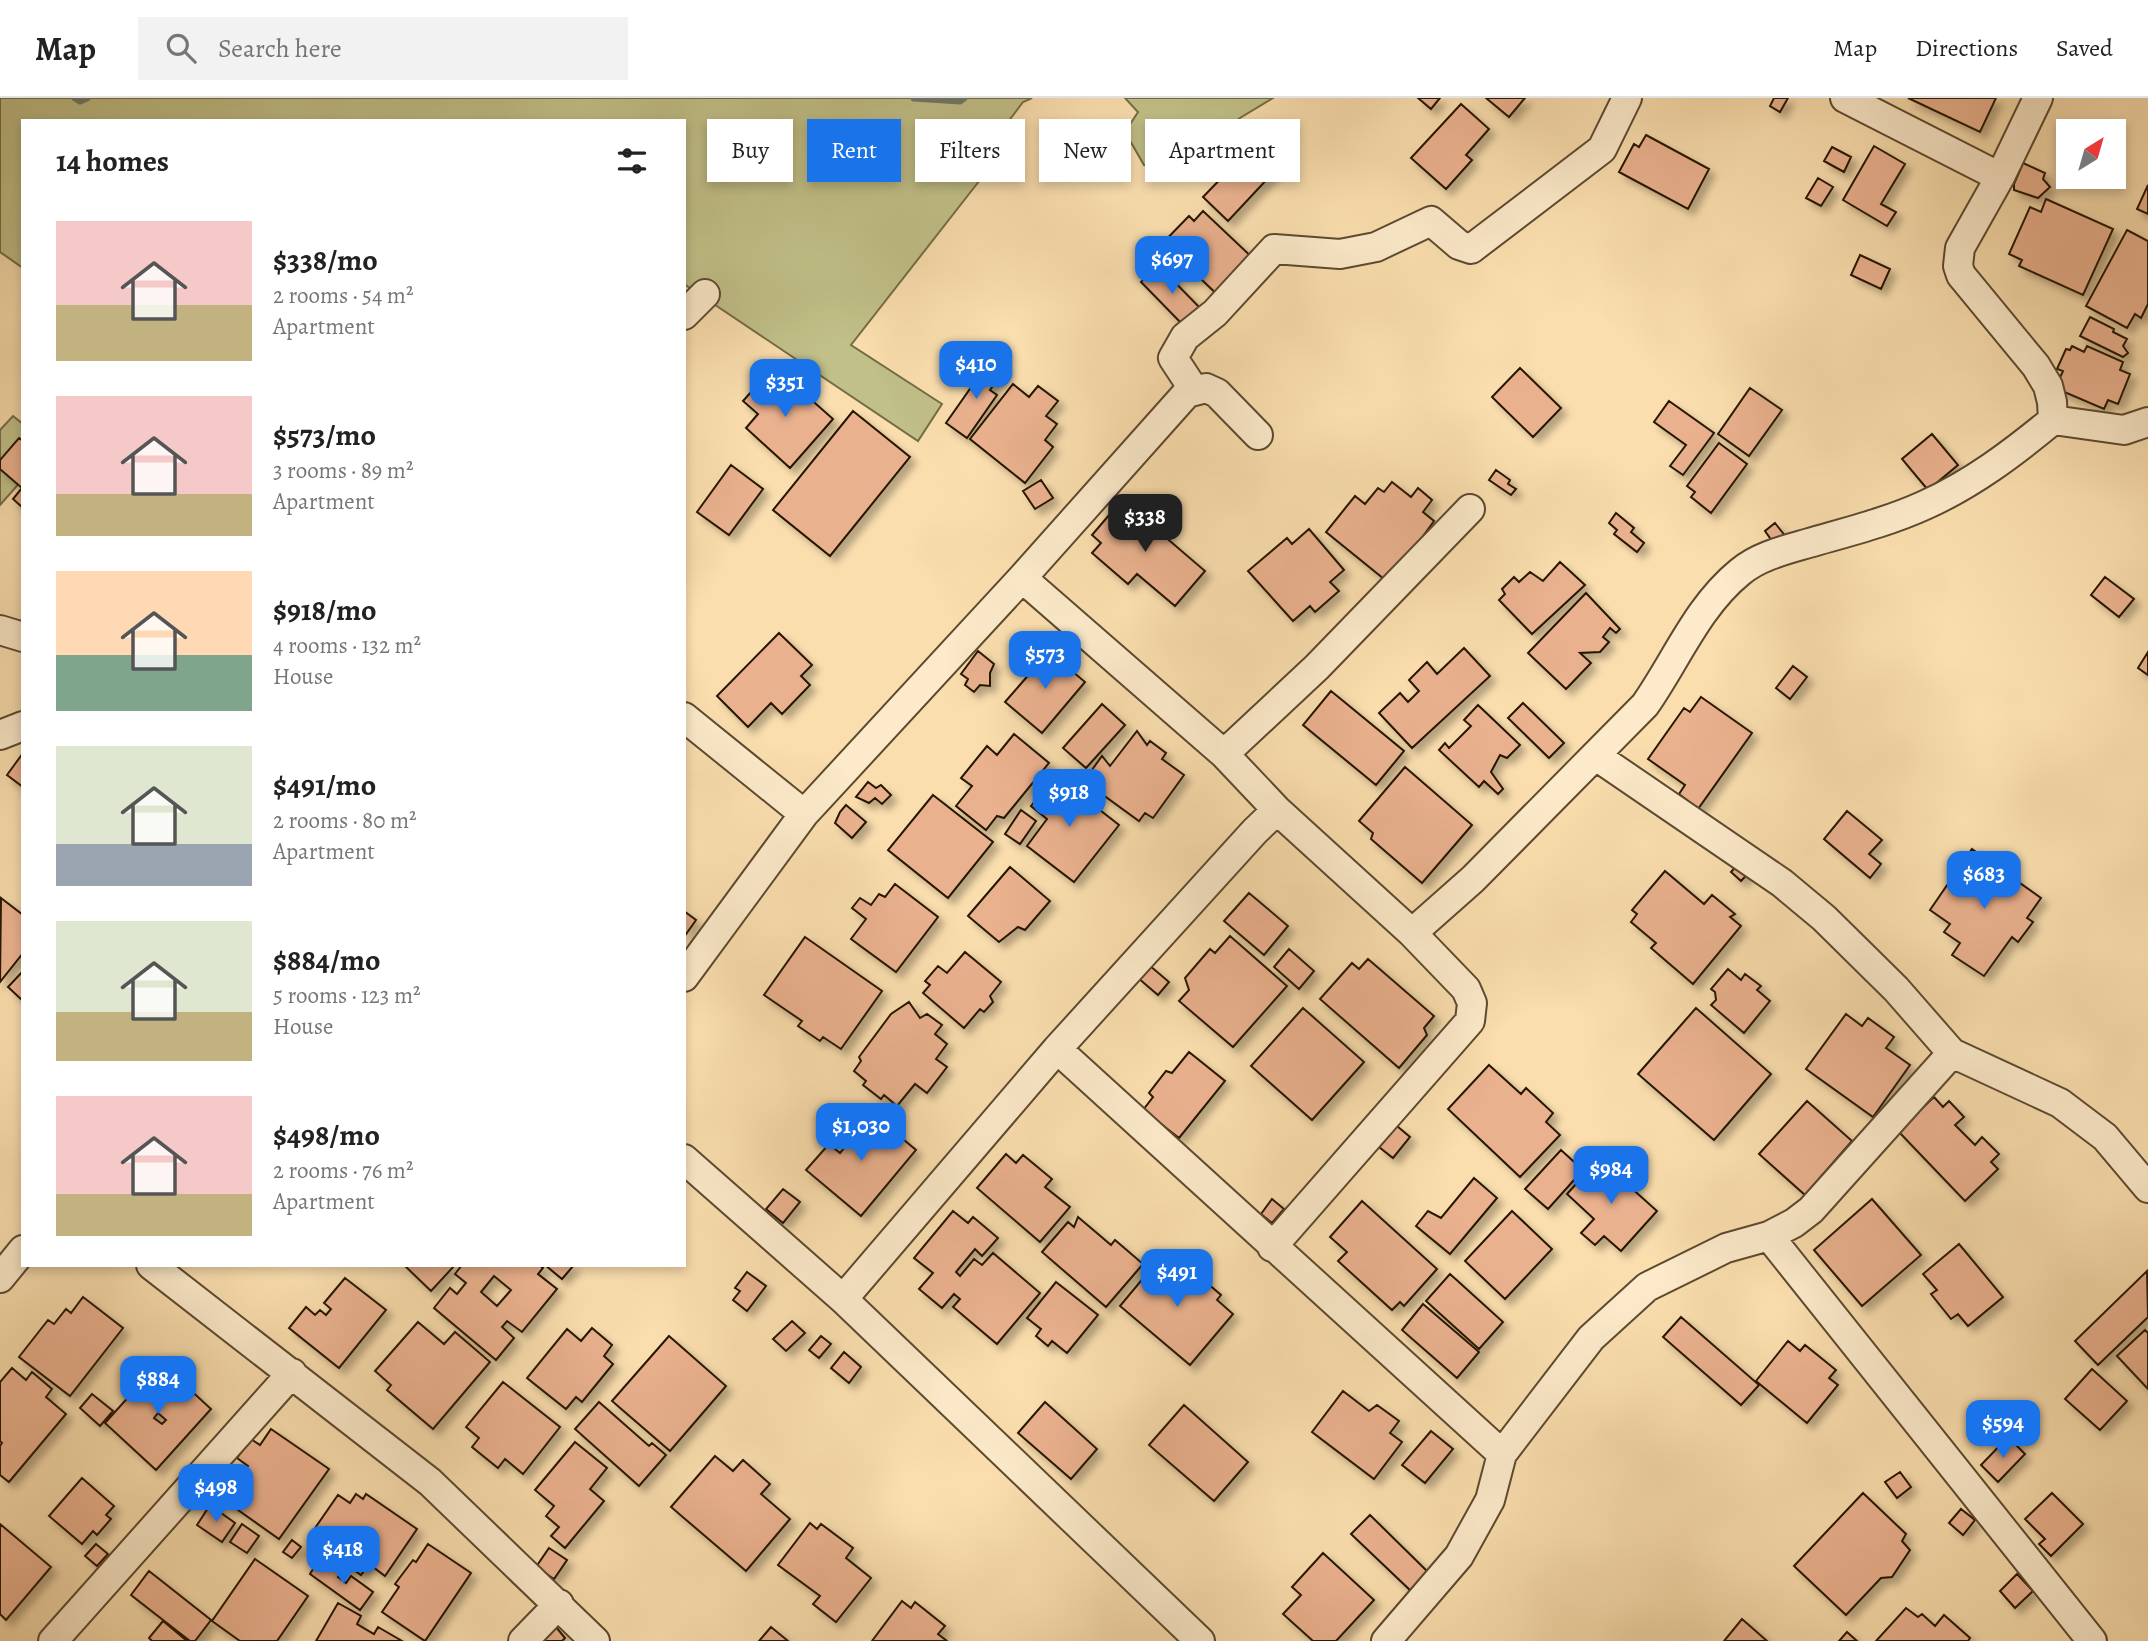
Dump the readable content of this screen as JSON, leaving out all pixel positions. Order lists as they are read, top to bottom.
{
  "north": "top right",
  "page": {
    "header": "Map",
    "search": "Search here",
    "nav": ["Map", "Directions", "Saved"],
    "chip": [
      "Buy",
      "Rent",
      "Filters",
      "New",
      "Apartment"
    ],
    "heading": "14 homes",
    "list": [
      {
        "name": "$338/mo",
        "note": "2 rooms · 54 m² · Apartment"
      },
      {
        "name": "$573/mo",
        "note": "3 rooms · 89 m² · Apartment"
      },
      {
        "name": "$918/mo",
        "note": "4 rooms · 132 m² · House"
      },
      {
        "name": "$491/mo",
        "note": "2 rooms · 80 m² · Apartment"
      },
      {
        "name": "$884/mo",
        "note": "5 rooms · 123 m² · House"
      },
      {
        "name": "$498/mo",
        "note": "2 rooms · 76 m² · Apartment"
      }
    ],
    "price": [
      "$697",
      "$410",
      "$351",
      "$338",
      "$573",
      "$918",
      "$683",
      "$1,030",
      "$984",
      "$491",
      "$884",
      "$594",
      "$498",
      "$418"
    ]
  }
}
